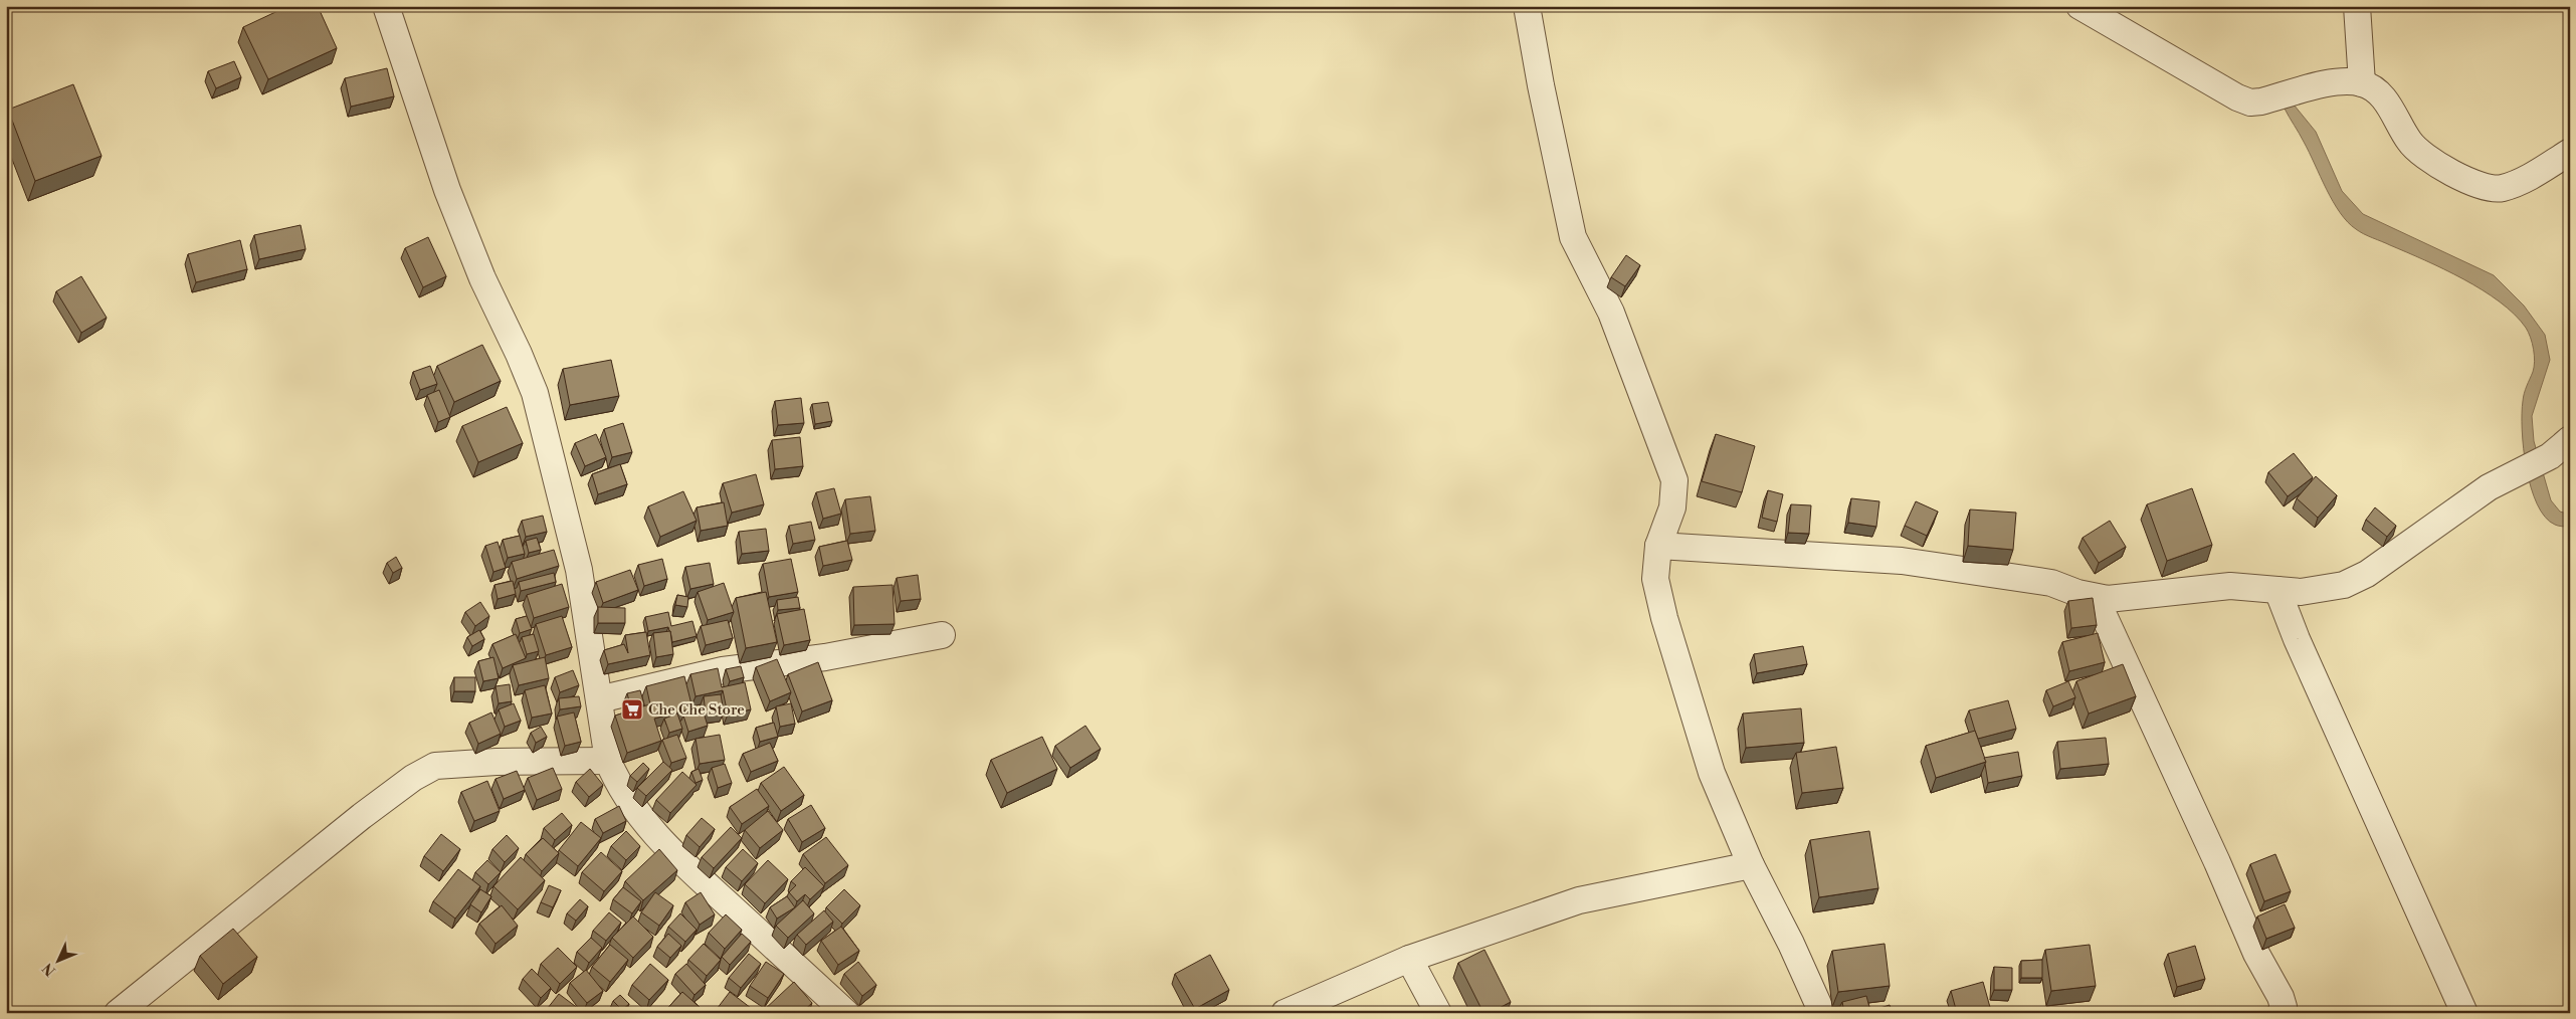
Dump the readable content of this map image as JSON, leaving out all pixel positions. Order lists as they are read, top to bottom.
{
  "places": {
    "supermarket": ["Che Che Store"]
  },
  "north": "bottom left"
}
